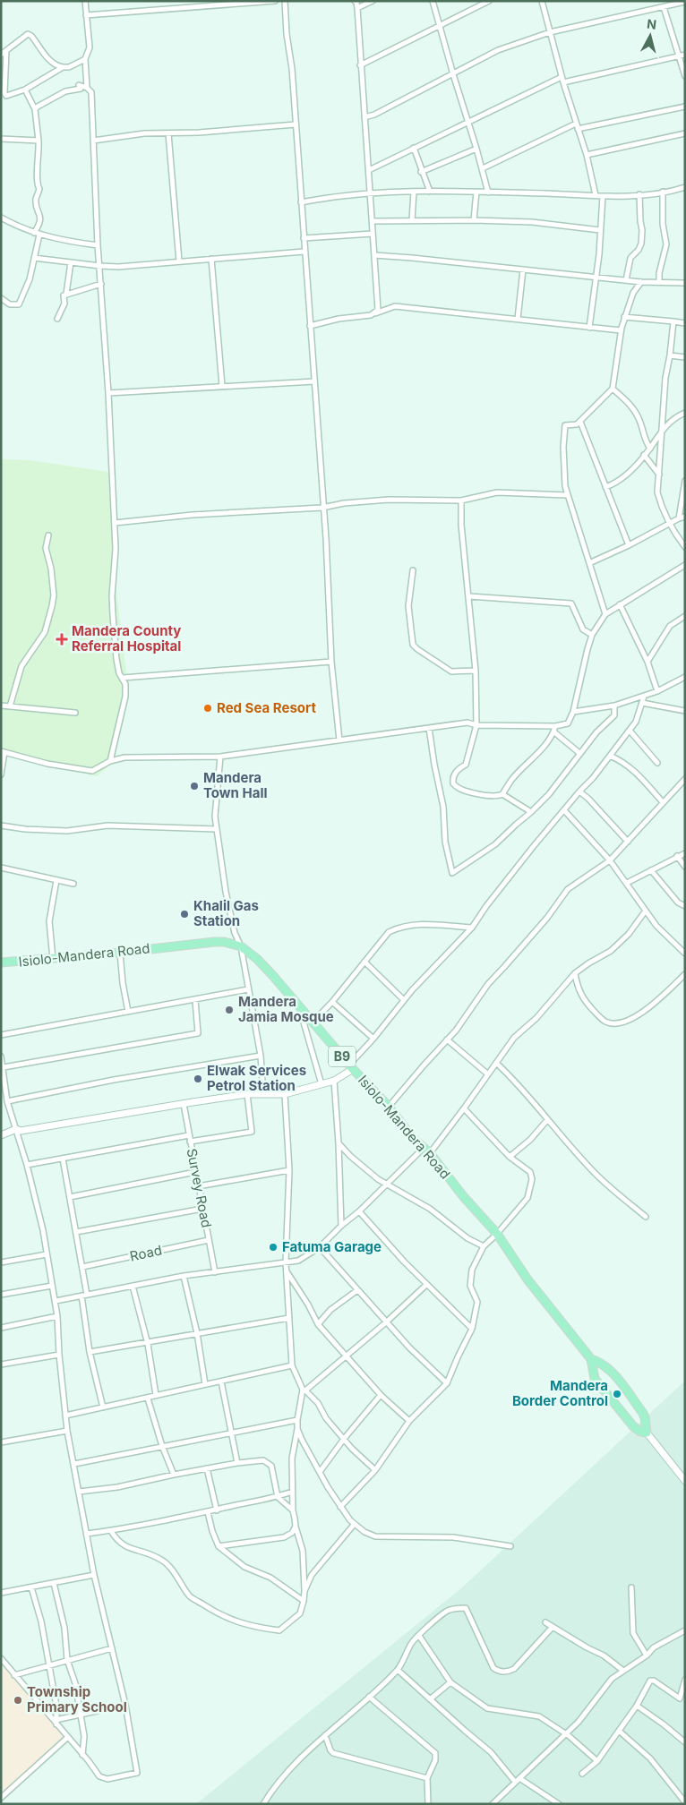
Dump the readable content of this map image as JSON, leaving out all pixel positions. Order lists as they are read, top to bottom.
{
  "streets": {
    "highway": ["Isiolo-Mandera Road", "B9"],
    "street": ["Survey Road", "Road"]
  },
  "crossings": [
    ["Isiolo-Mandera Road", "B9"],
    ["Survey Road", "Road"]
  ],
  "places": {
    "health": ["Mandera County Referral Hospital"],
    "other": [
      "Red Sea Resort",
      "Mandera Town Hall",
      "Khalil Gas Station",
      "Mandera Jamia Mosque",
      "Elwak Services Petrol Station",
      "Fatuma Garage",
      "Mandera Border Control",
      "Township Primary School"
    ]
  },
  "north": "top"
}
